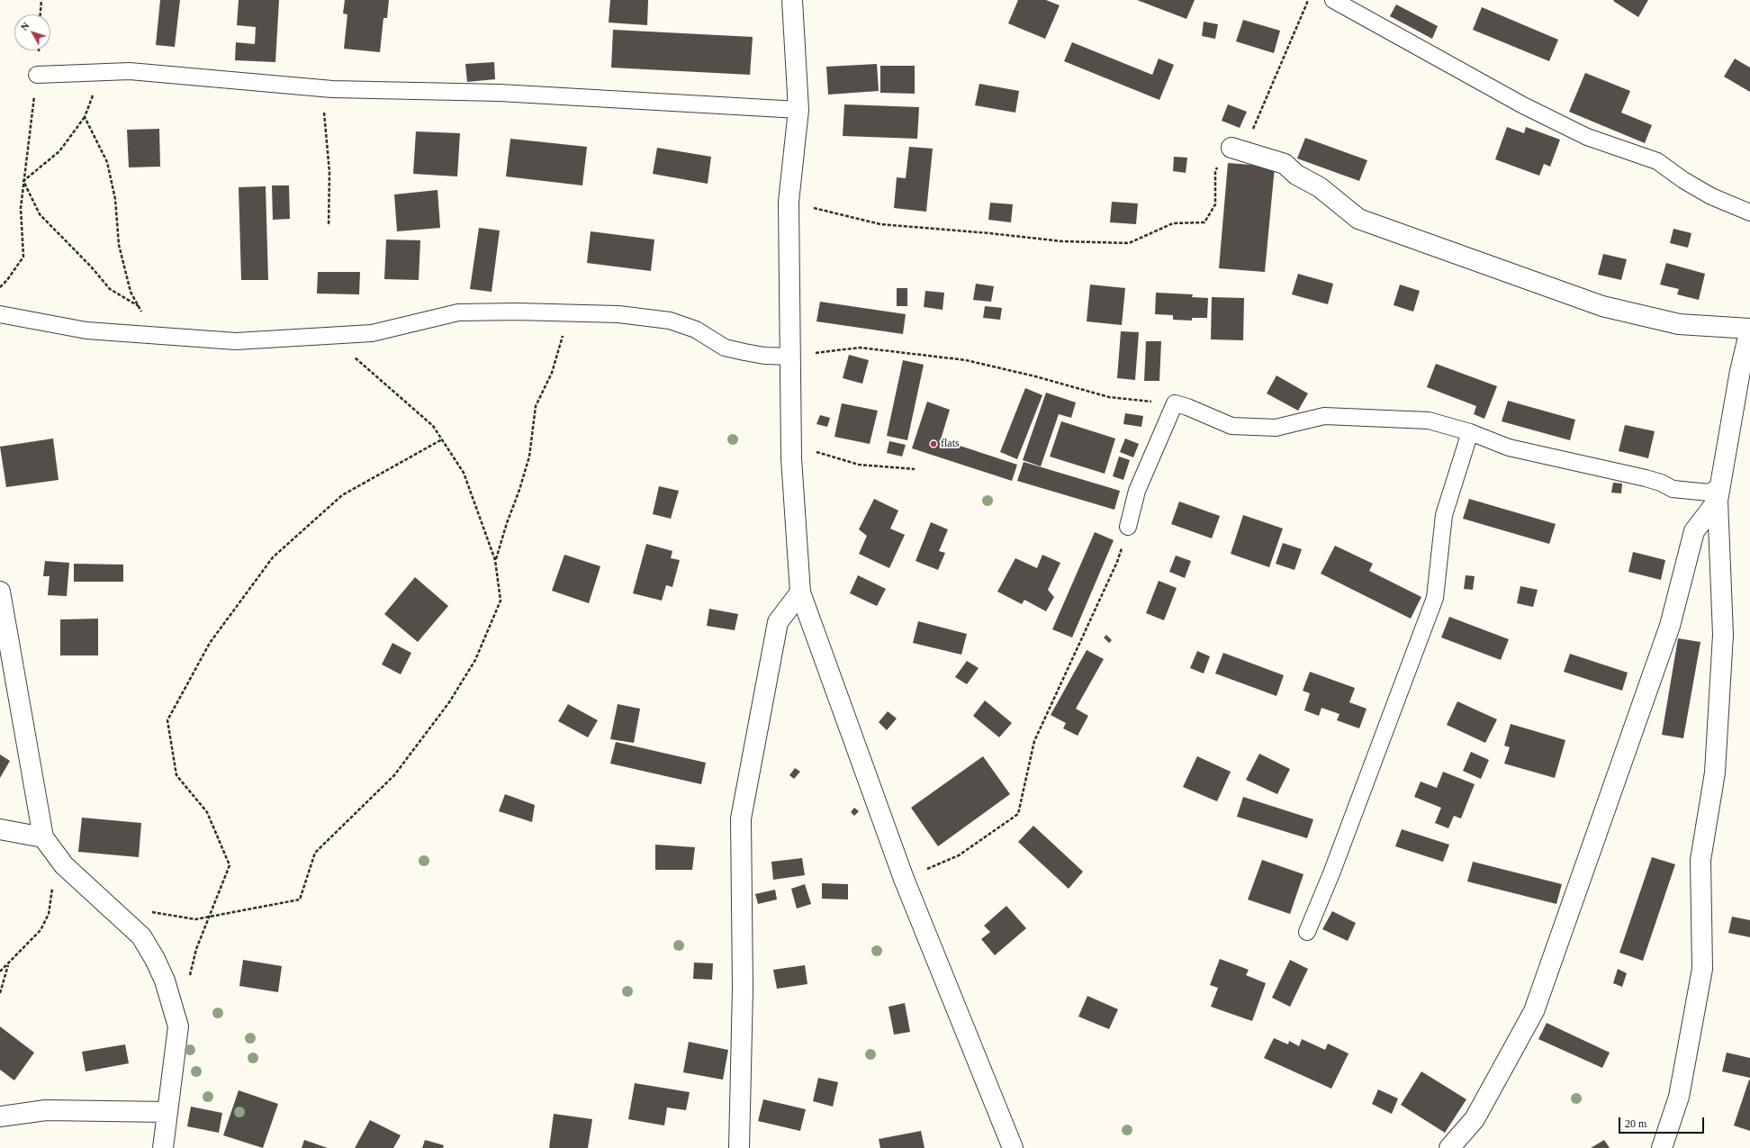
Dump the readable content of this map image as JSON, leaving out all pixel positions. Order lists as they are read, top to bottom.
{
  "places": ["flats"],
  "scale_bar": "20 m",
  "north": "top left"
}
